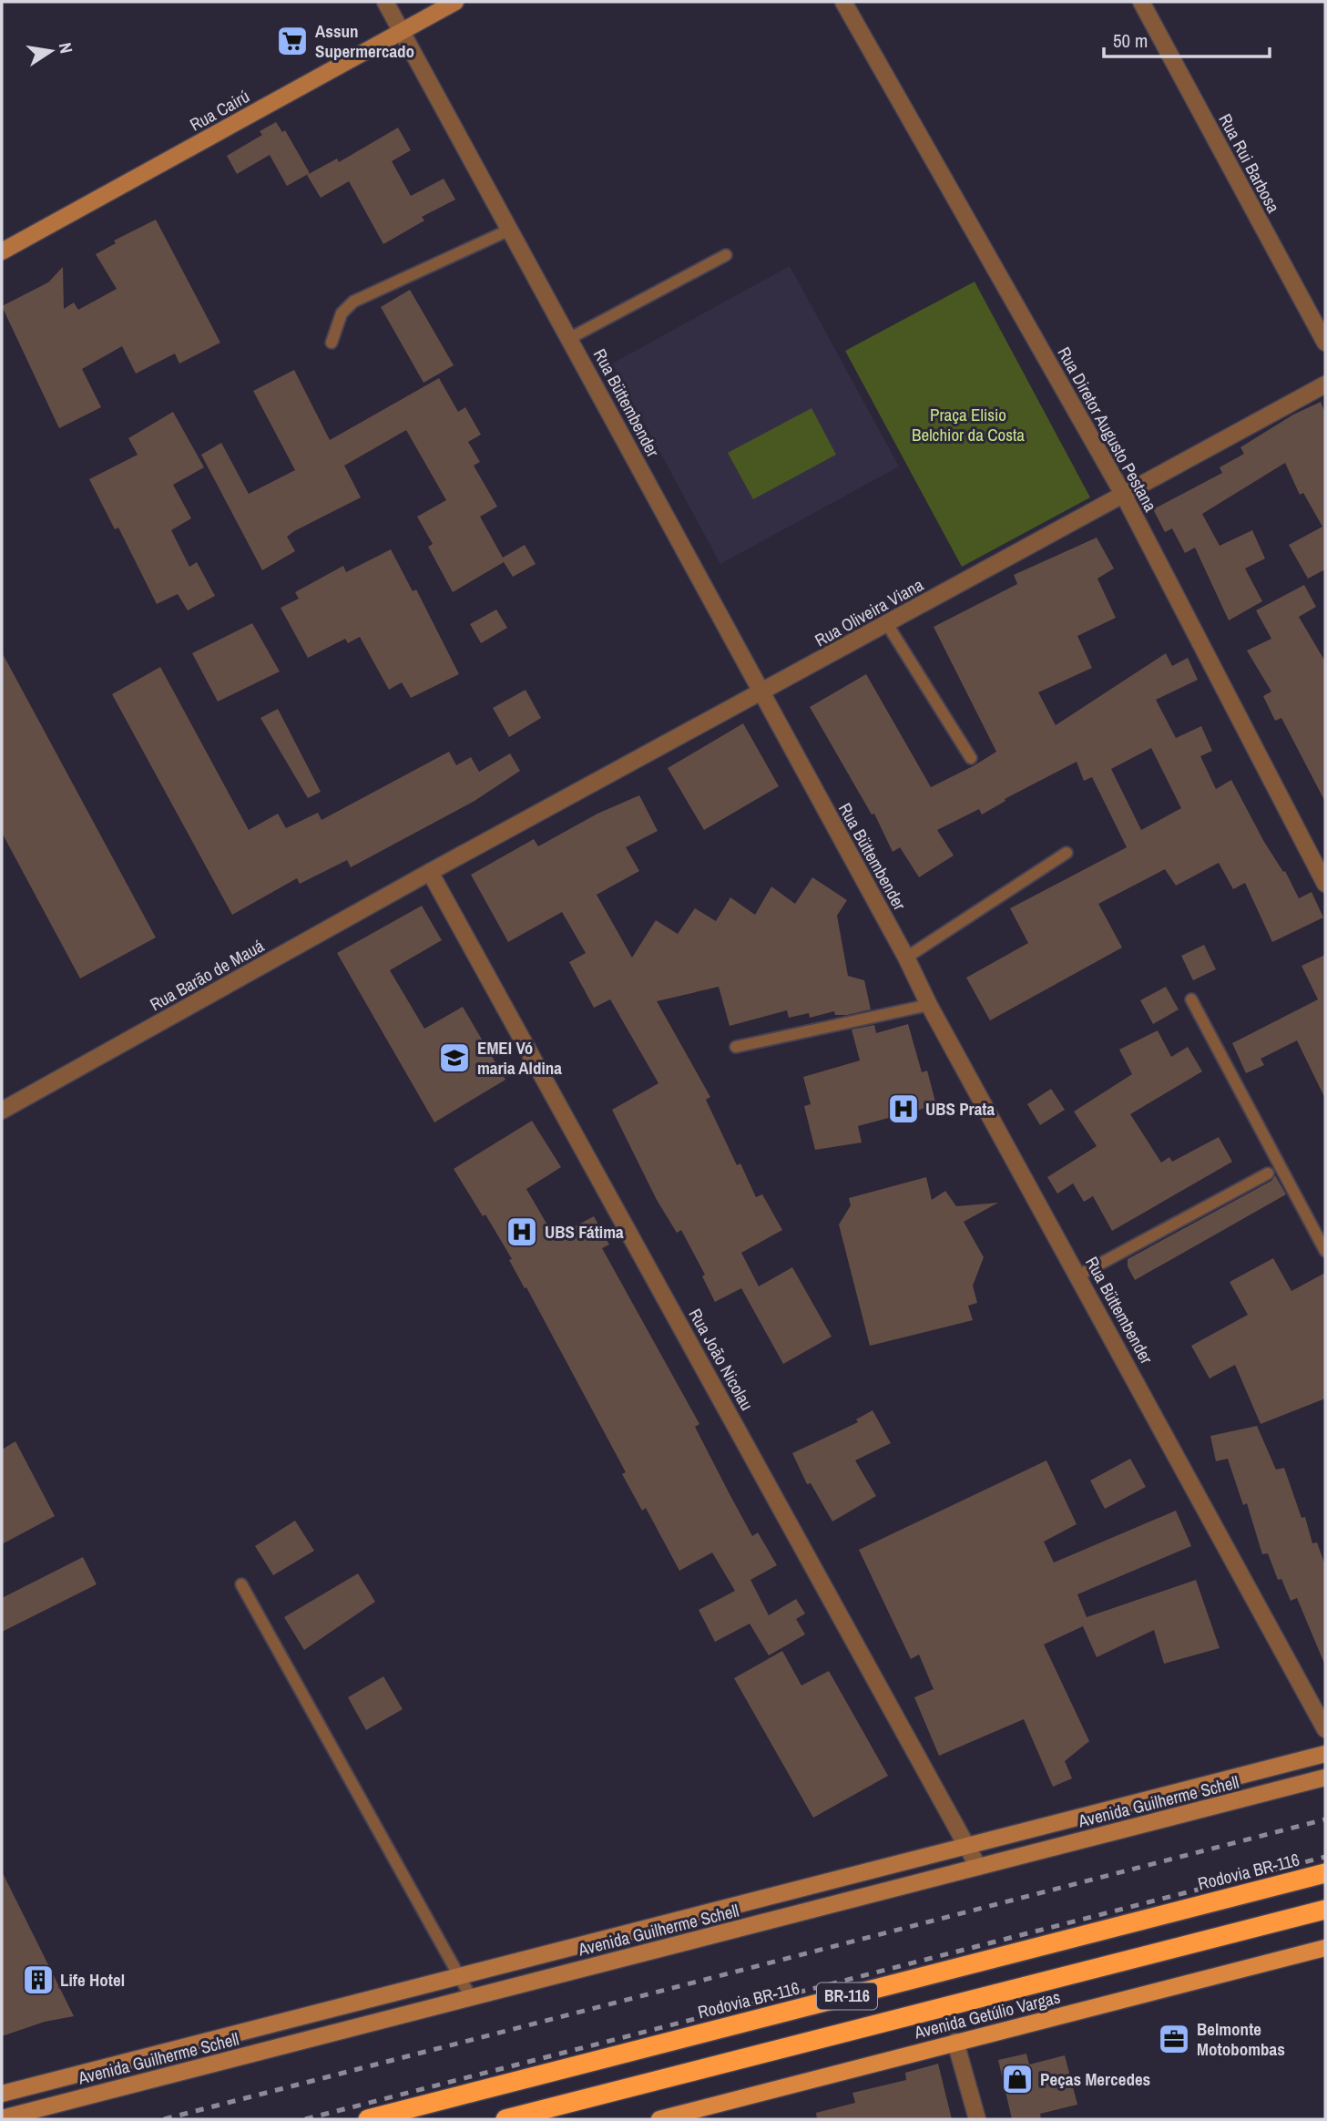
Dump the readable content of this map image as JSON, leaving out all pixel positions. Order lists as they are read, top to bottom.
{
  "streets": {
    "highway": ["Rodovia BR-116", "BR-116"],
    "main road": ["Rua Cairú", "Avenida Guilherme Schell", "Avenida Getúlio Vargas"],
    "street": [
      "Rua Rui Barbosa",
      "Rua Büttembender",
      "Rua Diretor Augusto Pestana",
      "Rua Oliveira Viana",
      "Rua Barão de Mauá",
      "Rua João Nicolau"
    ]
  },
  "crossings": [
    ["Rua Cairú", "Rua Büttembender"],
    ["Rua Büttembender", "Rua Oliveira Viana"],
    ["Rua Diretor Augusto Pestana", "Rua Oliveira Viana"],
    ["Rua Oliveira Viana", "Rua Barão de Mauá"],
    ["Rua Oliveira Viana", "Rua João Nicolau"],
    ["Rua Barão de Mauá", "Rua João Nicolau"],
    ["Rua João Nicolau", "Avenida Guilherme Schell"]
  ],
  "parks": ["Praça Elisio Belchior da Costa"],
  "places": {
    "supermarket": ["Assun Supermercado"],
    "school or university": ["EMEI Vó maria Aldina"],
    "hospital": ["UBS Prata", "UBS Fátima"],
    "building": ["Life Hotel"],
    "office": ["Belmonte Motobombas"],
    "shop": ["Peças Mercedes"]
  },
  "scale_bar": "50 m",
  "north": "right"
}
